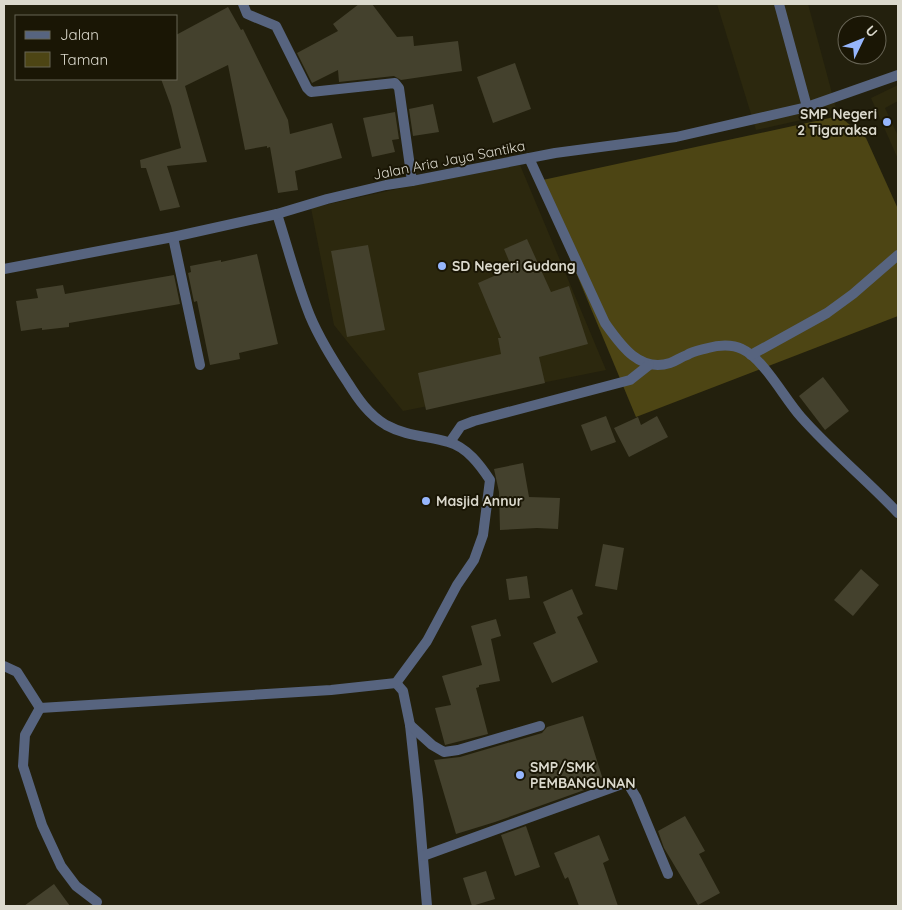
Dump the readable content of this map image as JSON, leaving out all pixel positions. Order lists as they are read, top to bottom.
{
  "streets": {
    "street": ["Jalan Aria Jaya Santika"]
  },
  "places": [
    "SMP Negeri 2 Tigaraksa",
    "SD Negeri Gudang",
    "Masjid Annur",
    "SMP/SMK PEMBANGUNAN"
  ],
  "legend": ["Jalan", "Taman"],
  "north": "top right"
}
